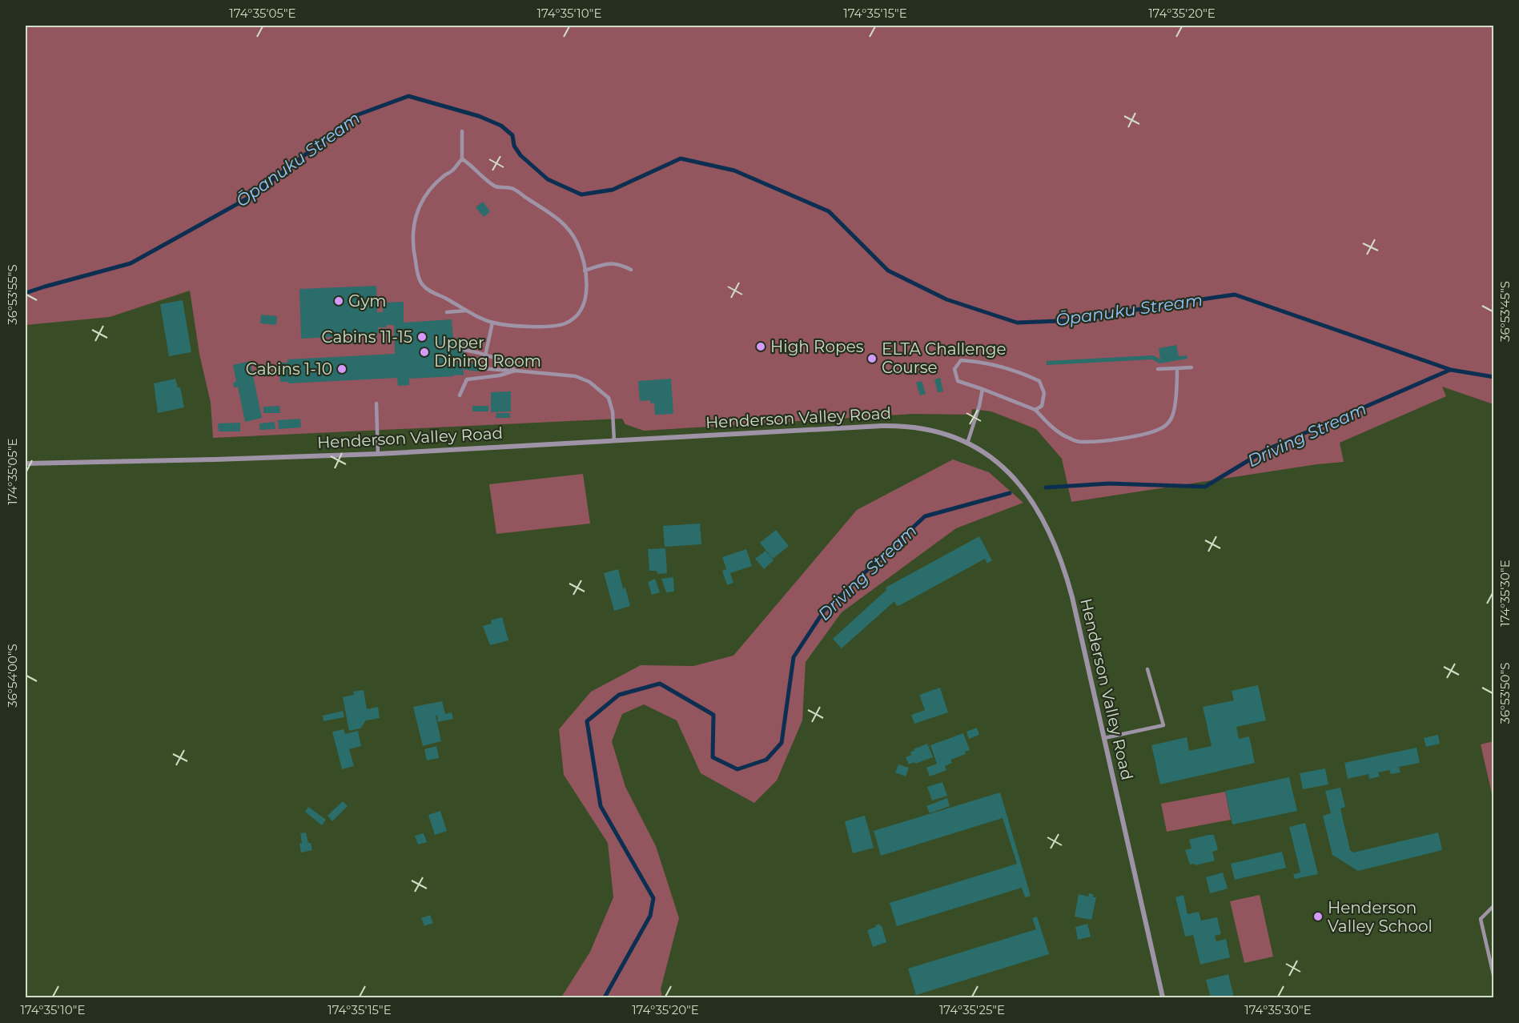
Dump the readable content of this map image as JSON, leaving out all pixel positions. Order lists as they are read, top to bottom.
{
  "streets": {
    "street": ["Henderson Valley Road"]
  },
  "water": ["Ōpanuku Stream", "Driving Stream"],
  "places": [
    "Gym",
    "Cabins 11-15",
    "High Ropes",
    "Upper Dining Room",
    "ELTA Challenge Course",
    "Cabins 1-10",
    "Henderson Valley School"
  ],
  "coordinates": [
    "174°35'05\"E",
    "174°35'10\"E",
    "174°35'15\"E",
    "174°35'20\"E",
    "36°53'55\"S",
    "36°53'45\"S",
    "174°35'30\"E",
    "36°54'00\"S",
    "36°53'50\"S",
    "174°35'25\"E"
  ]
}
